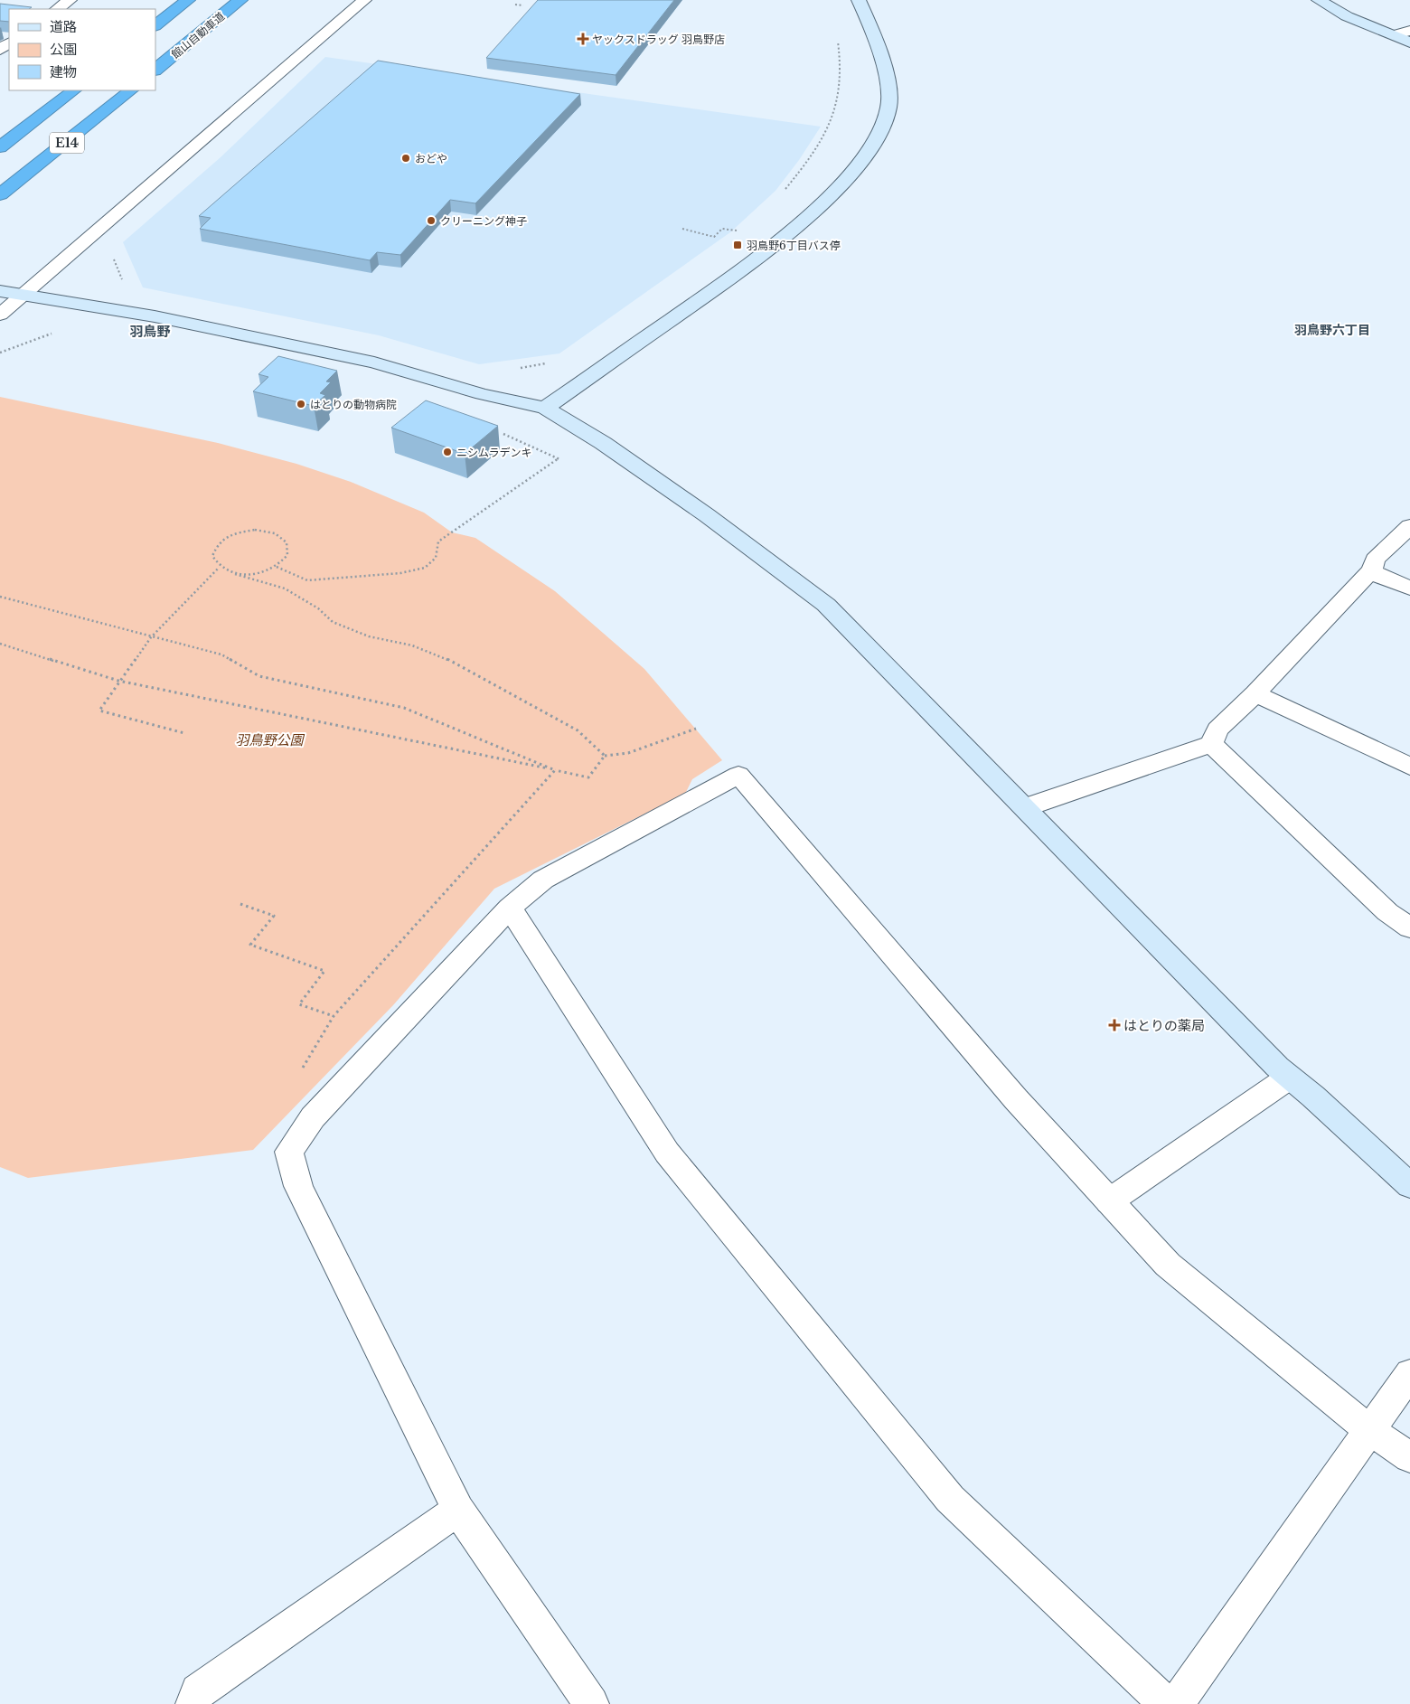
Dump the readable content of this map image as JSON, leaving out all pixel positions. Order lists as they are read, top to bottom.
{
  "streets": {
    "highway": ["館山自動車道", "E14"]
  },
  "districts": ["羽鳥野六丁目", "羽鳥野"],
  "parks": ["羽鳥野公園"],
  "places": {
    "health": ["ヤックスドラッグ 羽鳥野店", "はとりの薬局"],
    "other": [
      "おどや",
      "クリーニング神子",
      "はとりの動物病院",
      "ニシムラデンキ"
    ],
    "transit": ["羽鳥野6丁目バス停"]
  },
  "legend": ["道路", "公園", "建物"]
}
